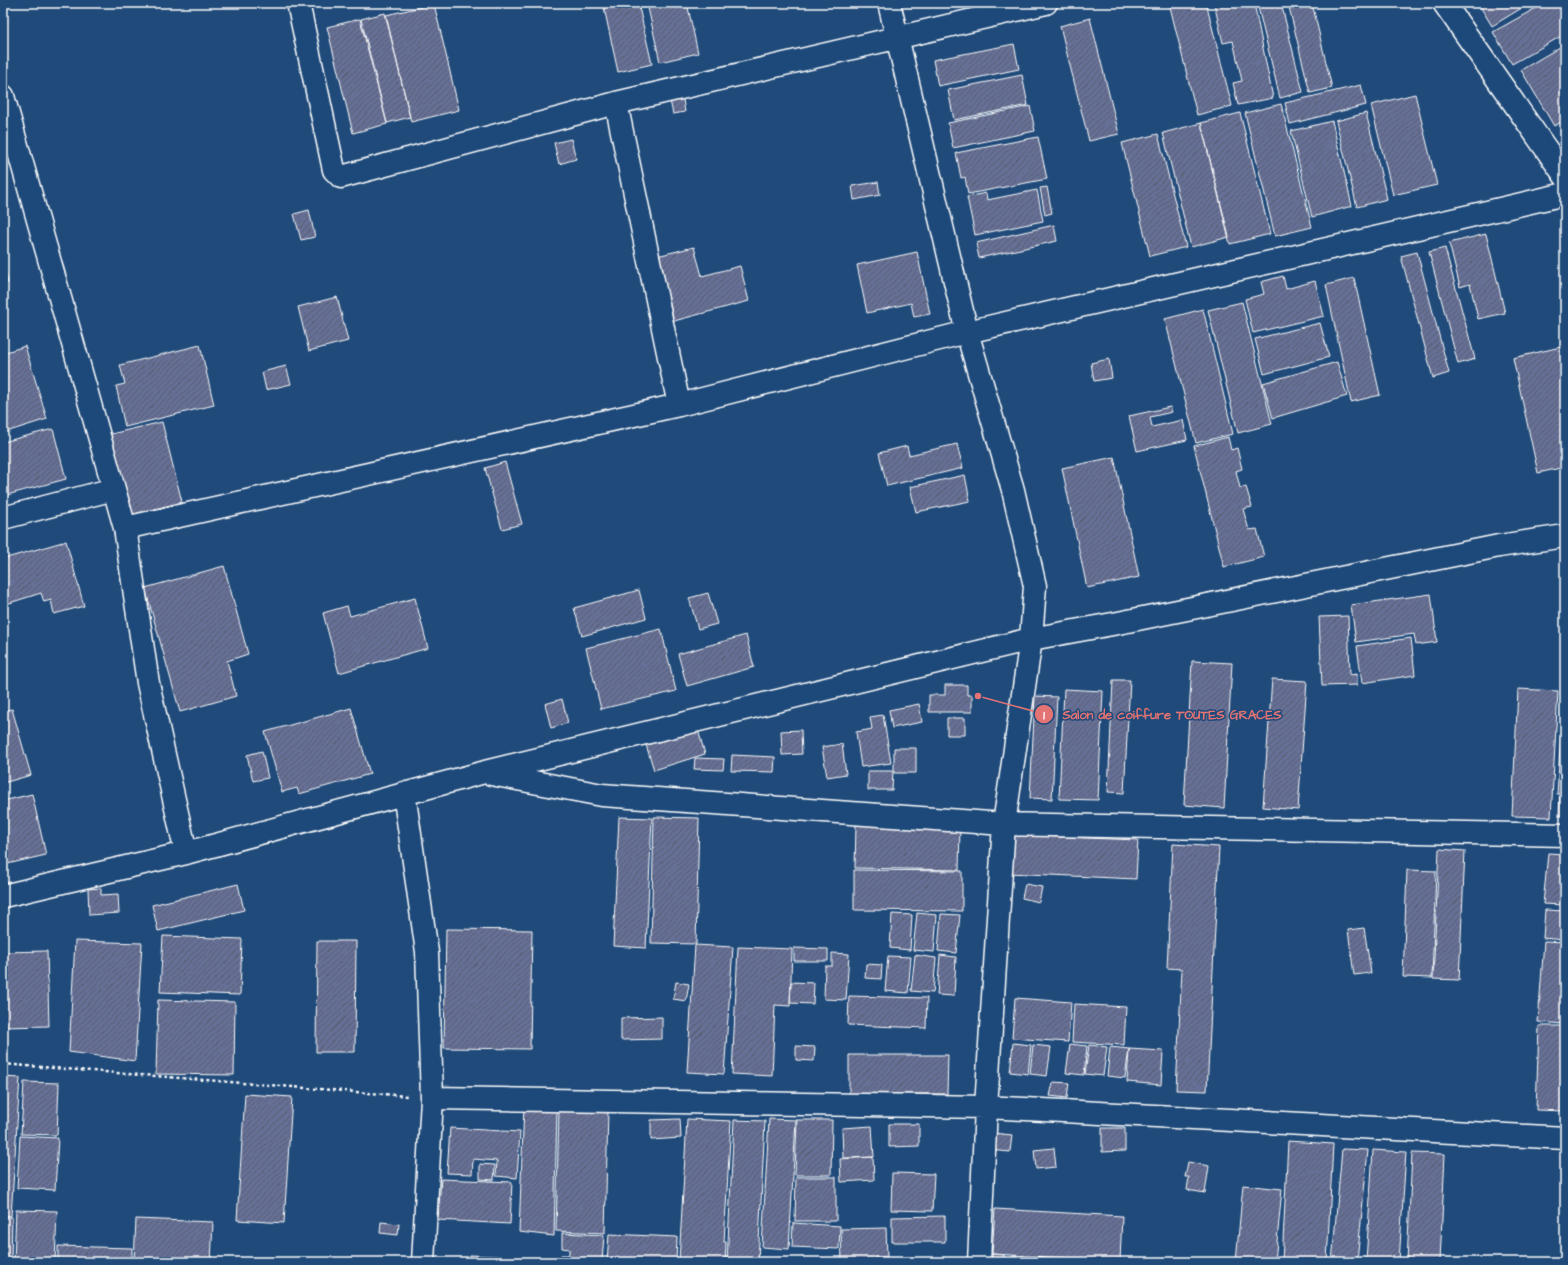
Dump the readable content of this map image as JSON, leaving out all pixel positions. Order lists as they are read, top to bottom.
{
  "places": ["Salon de coiffure TOUTES GRACES"]
}
